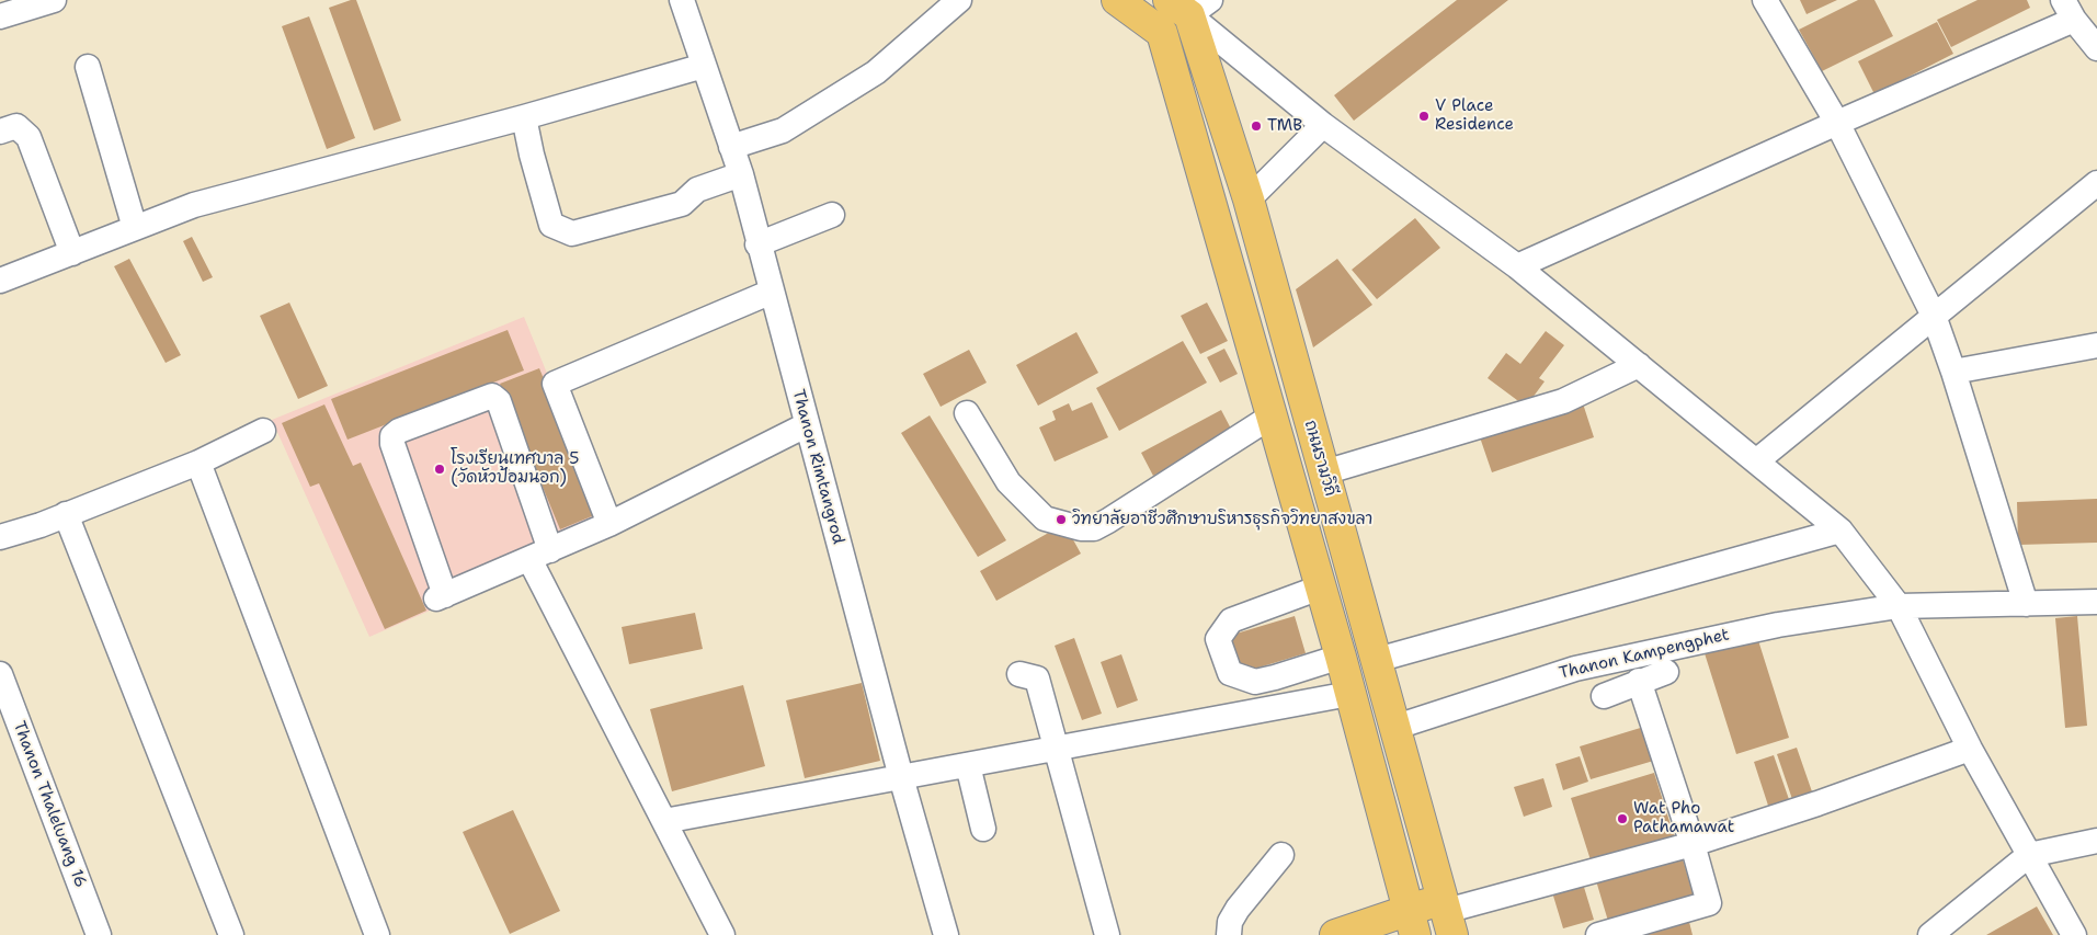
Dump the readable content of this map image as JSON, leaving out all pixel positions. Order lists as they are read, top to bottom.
{
  "streets": {
    "main road": ["ถนนรามวิถี"],
    "street": ["Thanon Rimtangrod", "Thanon Kampengphet", "Thanon Thaleluang 16"]
  },
  "crossings": [
    ["ถนนรามวิถี", "Thanon Kampengphet"]
  ],
  "places": [
    "V Place Residence",
    "TMB",
    "โรงเรียนเทศบาล 5 (วัดหัวป้อมนอก)",
    "วิทยาลัยอาชีวศึกษาบริหารธุรกิจวิทยาสงขลา",
    "Wat Pho Pathamawat"
  ]
}
